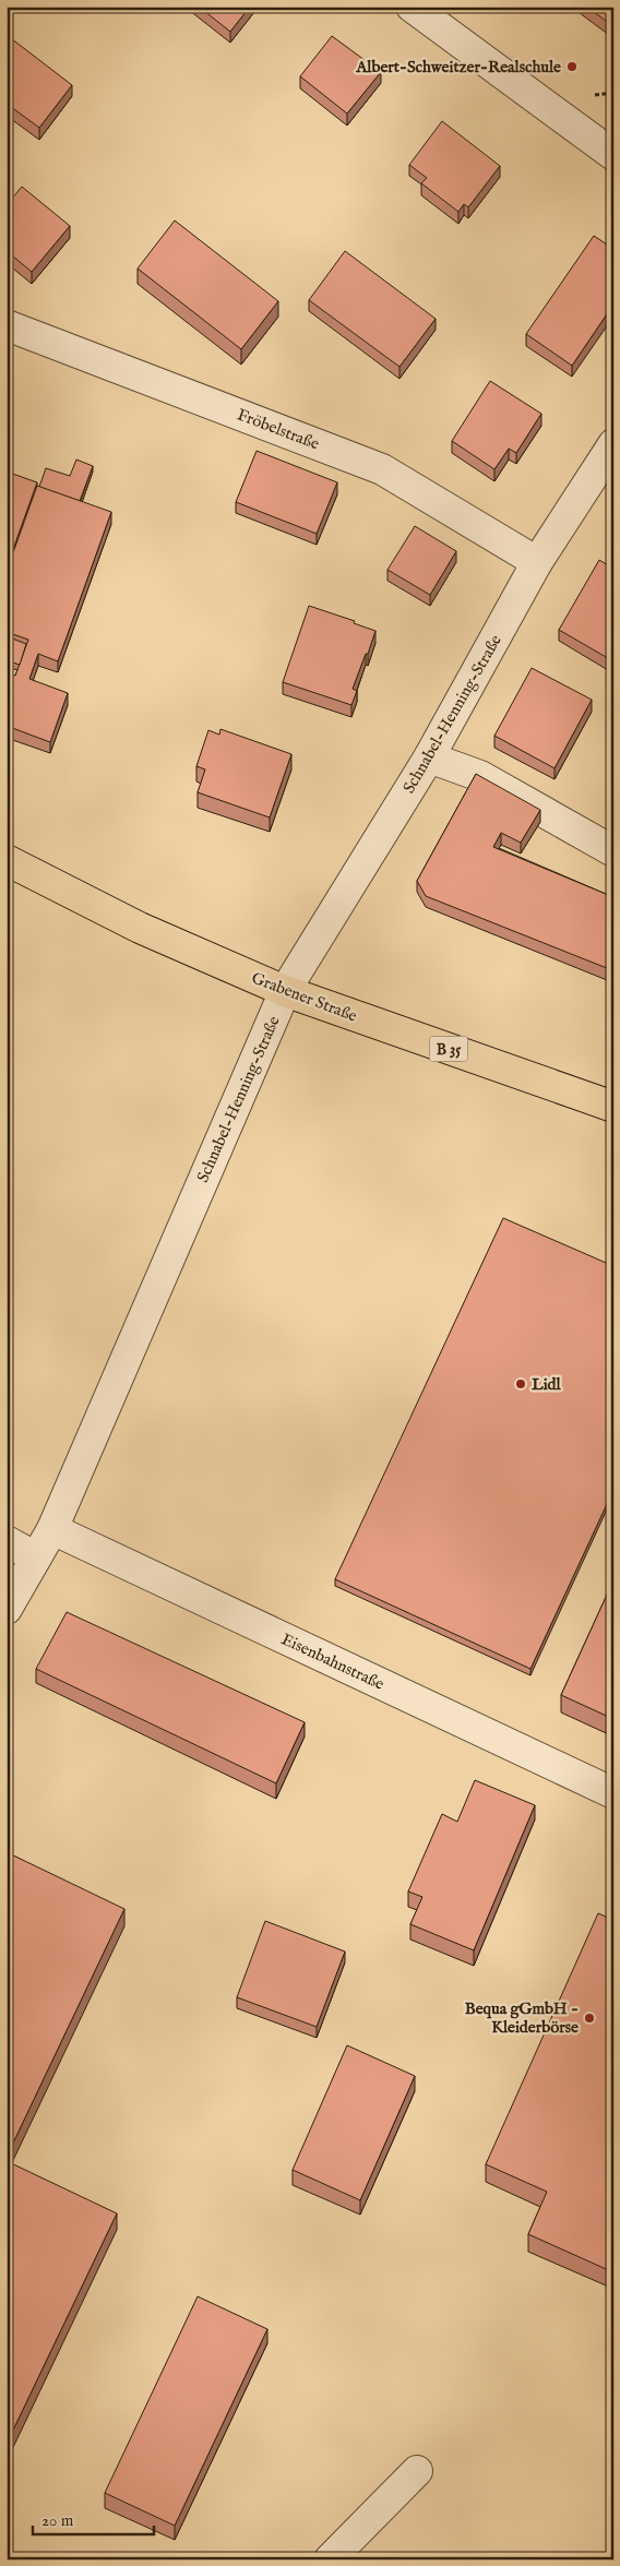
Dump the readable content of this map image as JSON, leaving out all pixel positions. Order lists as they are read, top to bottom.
{
  "streets": {
    "main road": ["Grabener Straße", "B 35"],
    "street": ["Fröbelstraße", "Schnabel-Henning-Straße", "Eisenbahnstraße"]
  },
  "crossings": [
    ["Fröbelstraße", "Schnabel-Henning-Straße"],
    ["Schnabel-Henning-Straße", "Grabener Straße"],
    ["Schnabel-Henning-Straße", "Eisenbahnstraße"]
  ],
  "places": ["Albert-Schweitzer-Realschule", "Lidl", "Bequa gGmbH - Kleiderbörse"],
  "scale_bar": "20 m"
}
